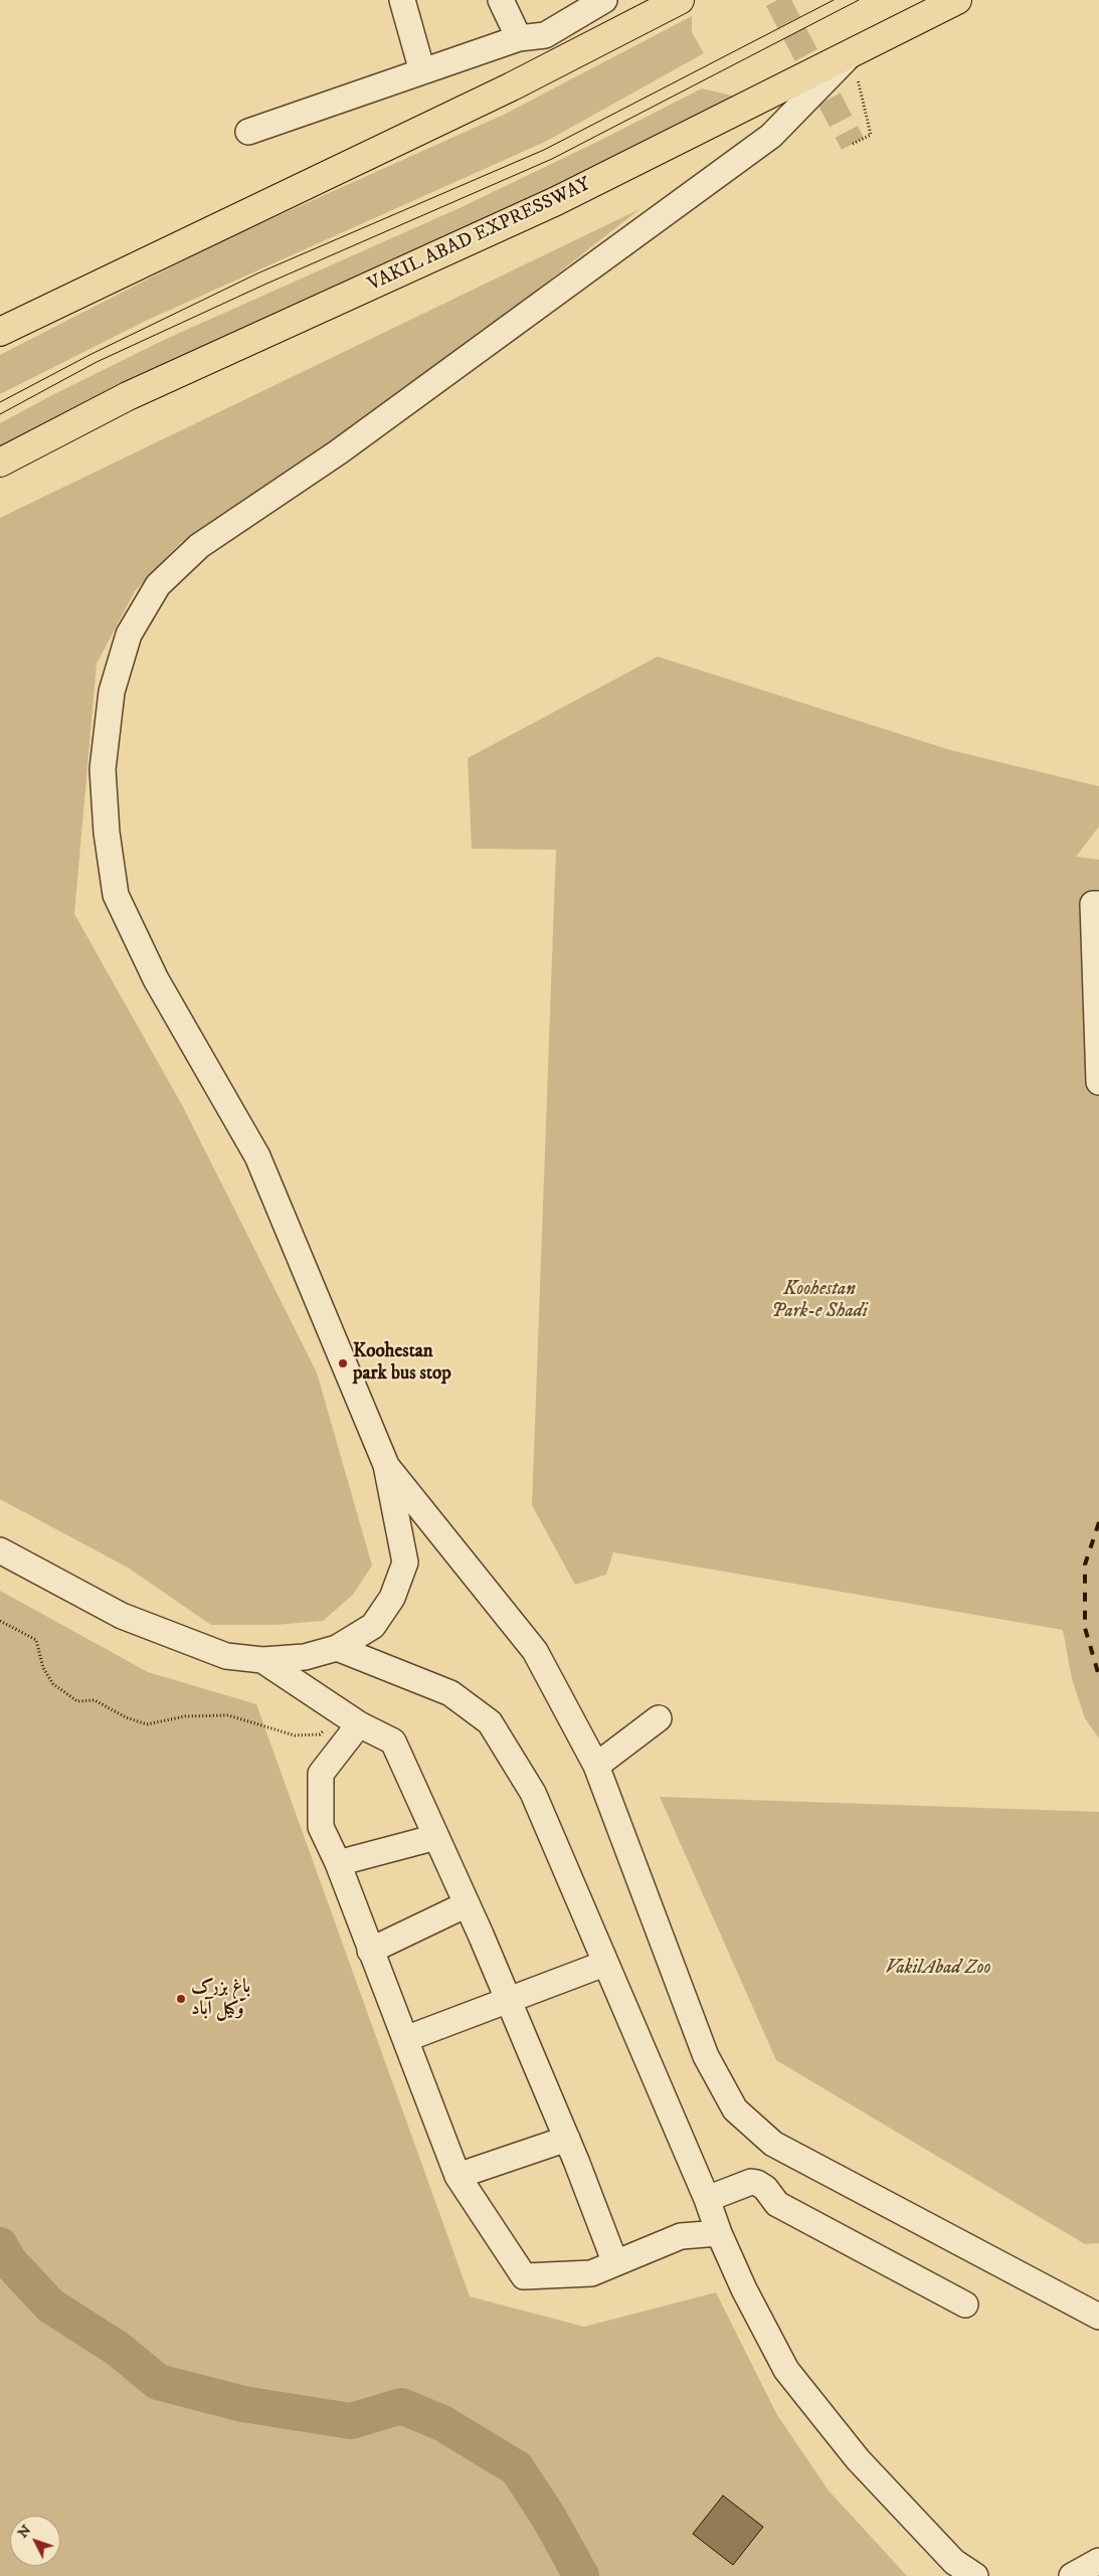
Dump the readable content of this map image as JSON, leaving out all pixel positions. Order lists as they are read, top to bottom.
{
  "streets": {
    "highway": ["VAKIL ABAD EXPRESSWAY"]
  },
  "parks": ["Koohestan Park-e Shadi", "VakilAbad Zoo"],
  "places": ["Koohestan park bus stop", "باغ بزرک وکیل آباد"],
  "north": "top left"
}
